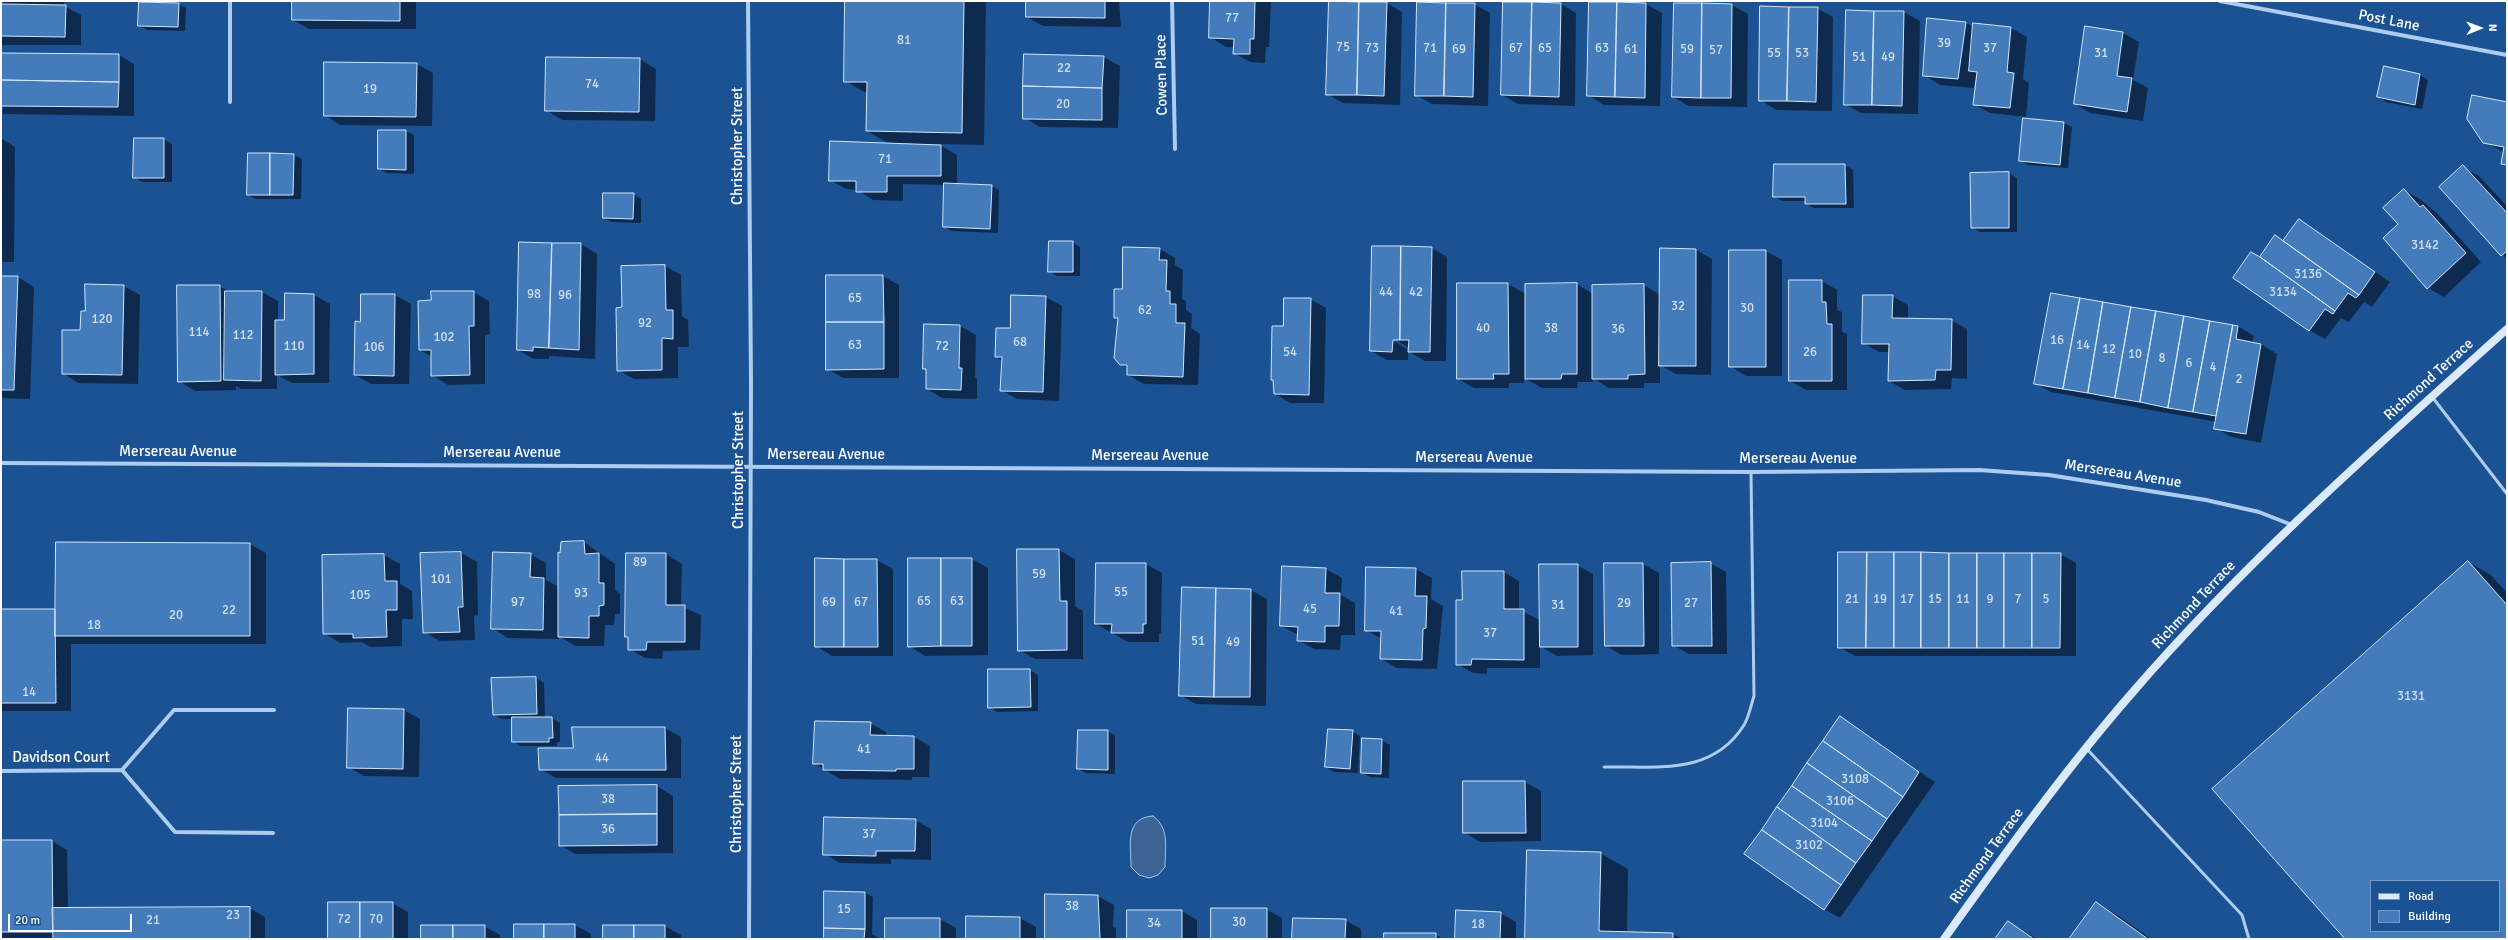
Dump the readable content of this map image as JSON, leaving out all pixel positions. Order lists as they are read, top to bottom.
{
  "streets": {
    "main road": ["Richmond Terrace"],
    "street": [
      "Post Lane",
      "Cowen Place",
      "Christopher Street",
      "Mersereau Avenue",
      "Davidson Court"
    ]
  },
  "crossings": [
    ["Christopher Street", "Mersereau Avenue"],
    ["Richmond Terrace", "Mersereau Avenue"]
  ],
  "house_numbers": [
    "77",
    "81",
    "39",
    "75",
    "73",
    "71",
    "67",
    "65",
    "63",
    "37",
    "69",
    "61",
    "59",
    "57",
    "55",
    "53",
    "31",
    "51",
    "49",
    "22",
    "74",
    "19",
    "20",
    "71",
    "3142",
    "3136",
    "44",
    "42",
    "3134",
    "98",
    "96",
    "65",
    "32",
    "30",
    "62",
    "120",
    "92",
    "40",
    "38",
    "36",
    "114",
    "112",
    "102",
    "16",
    "68",
    "63",
    "14",
    "110",
    "72",
    "106",
    "12",
    "54",
    "26",
    "10",
    "8",
    "6",
    "4",
    "2",
    "89",
    "59",
    "101",
    "55",
    "93",
    "105",
    "21",
    "19",
    "17",
    "15",
    "11",
    "9",
    "7",
    "5",
    "65",
    "63",
    "97",
    "69",
    "67",
    "29",
    "27",
    "31",
    "45",
    "22",
    "41",
    "20",
    "18",
    "37",
    "51",
    "49",
    "14",
    "3131",
    "41",
    "44",
    "3108",
    "38",
    "3106",
    "3104",
    "36",
    "37",
    "3102",
    "38",
    "15",
    "23",
    "72",
    "70",
    "21",
    "30",
    "34",
    "18"
  ],
  "legend": ["Road", "Building"],
  "scale_bar": "20 m",
  "north": "right"
}
